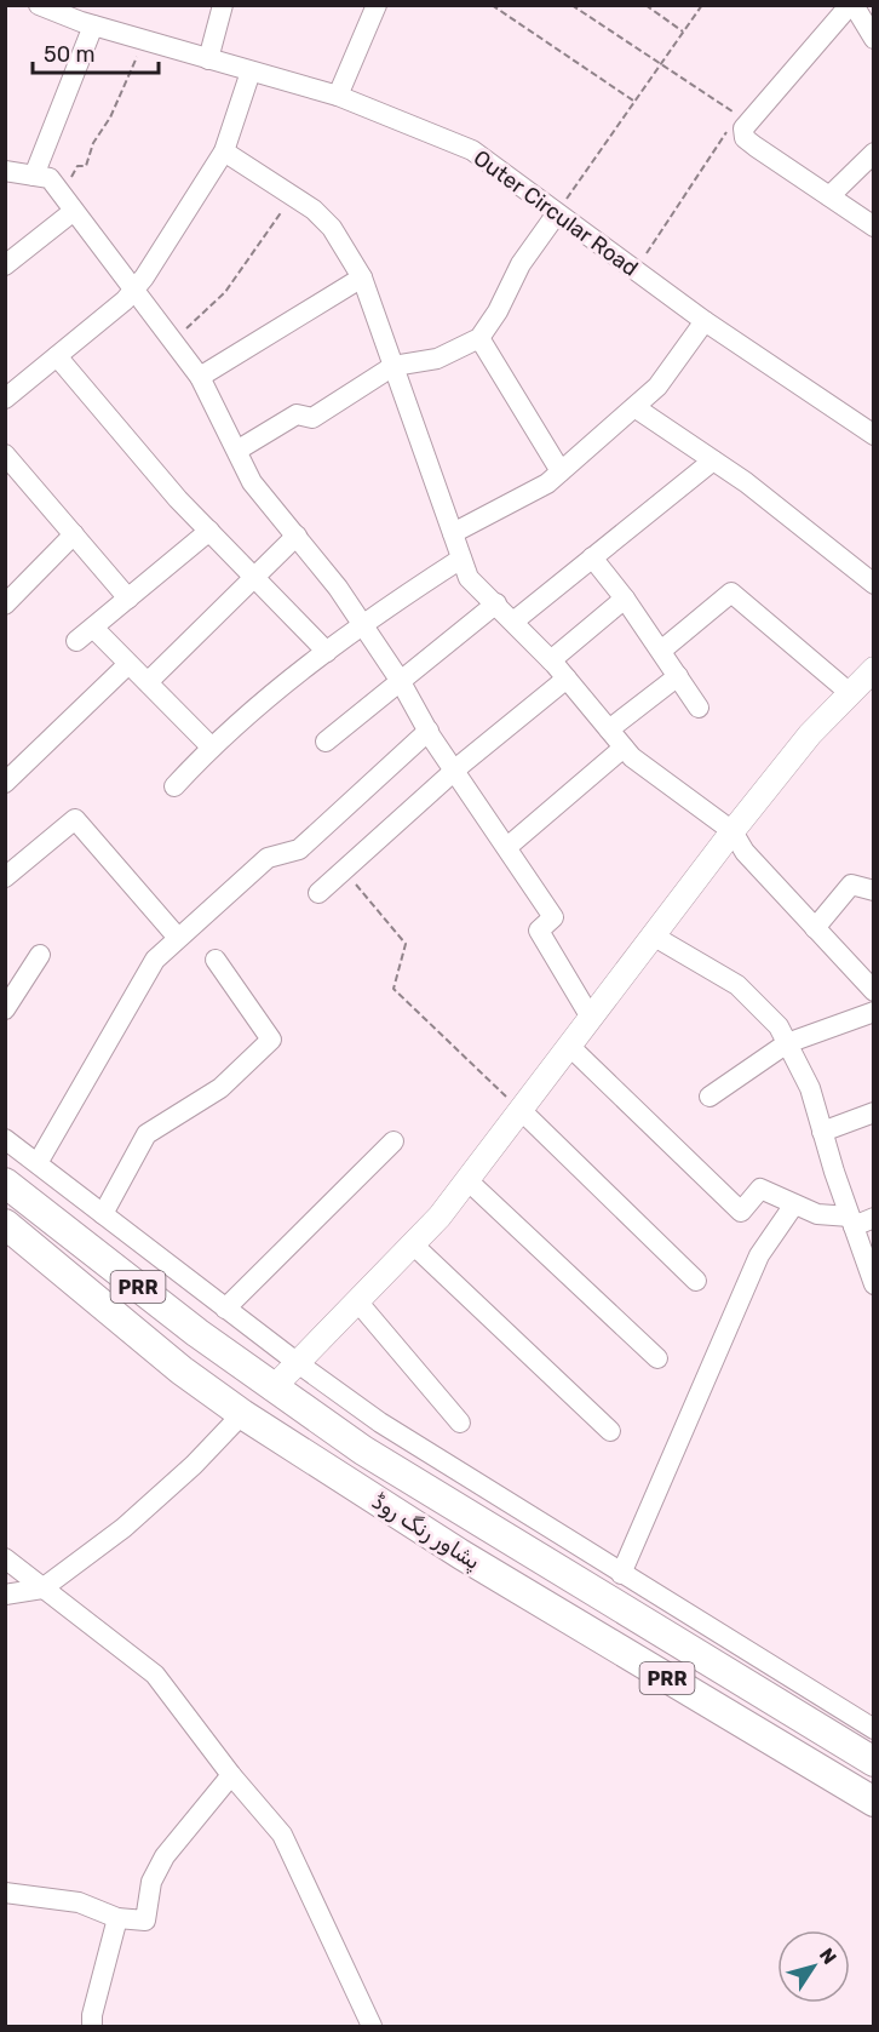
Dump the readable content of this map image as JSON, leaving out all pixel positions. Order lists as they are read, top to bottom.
{
  "streets": {
    "highway": ["PRR", "پشاور رنگ روڈ"],
    "street": ["Outer Circular Road"]
  },
  "scale_bar": "50 m",
  "north": "top right"
}
